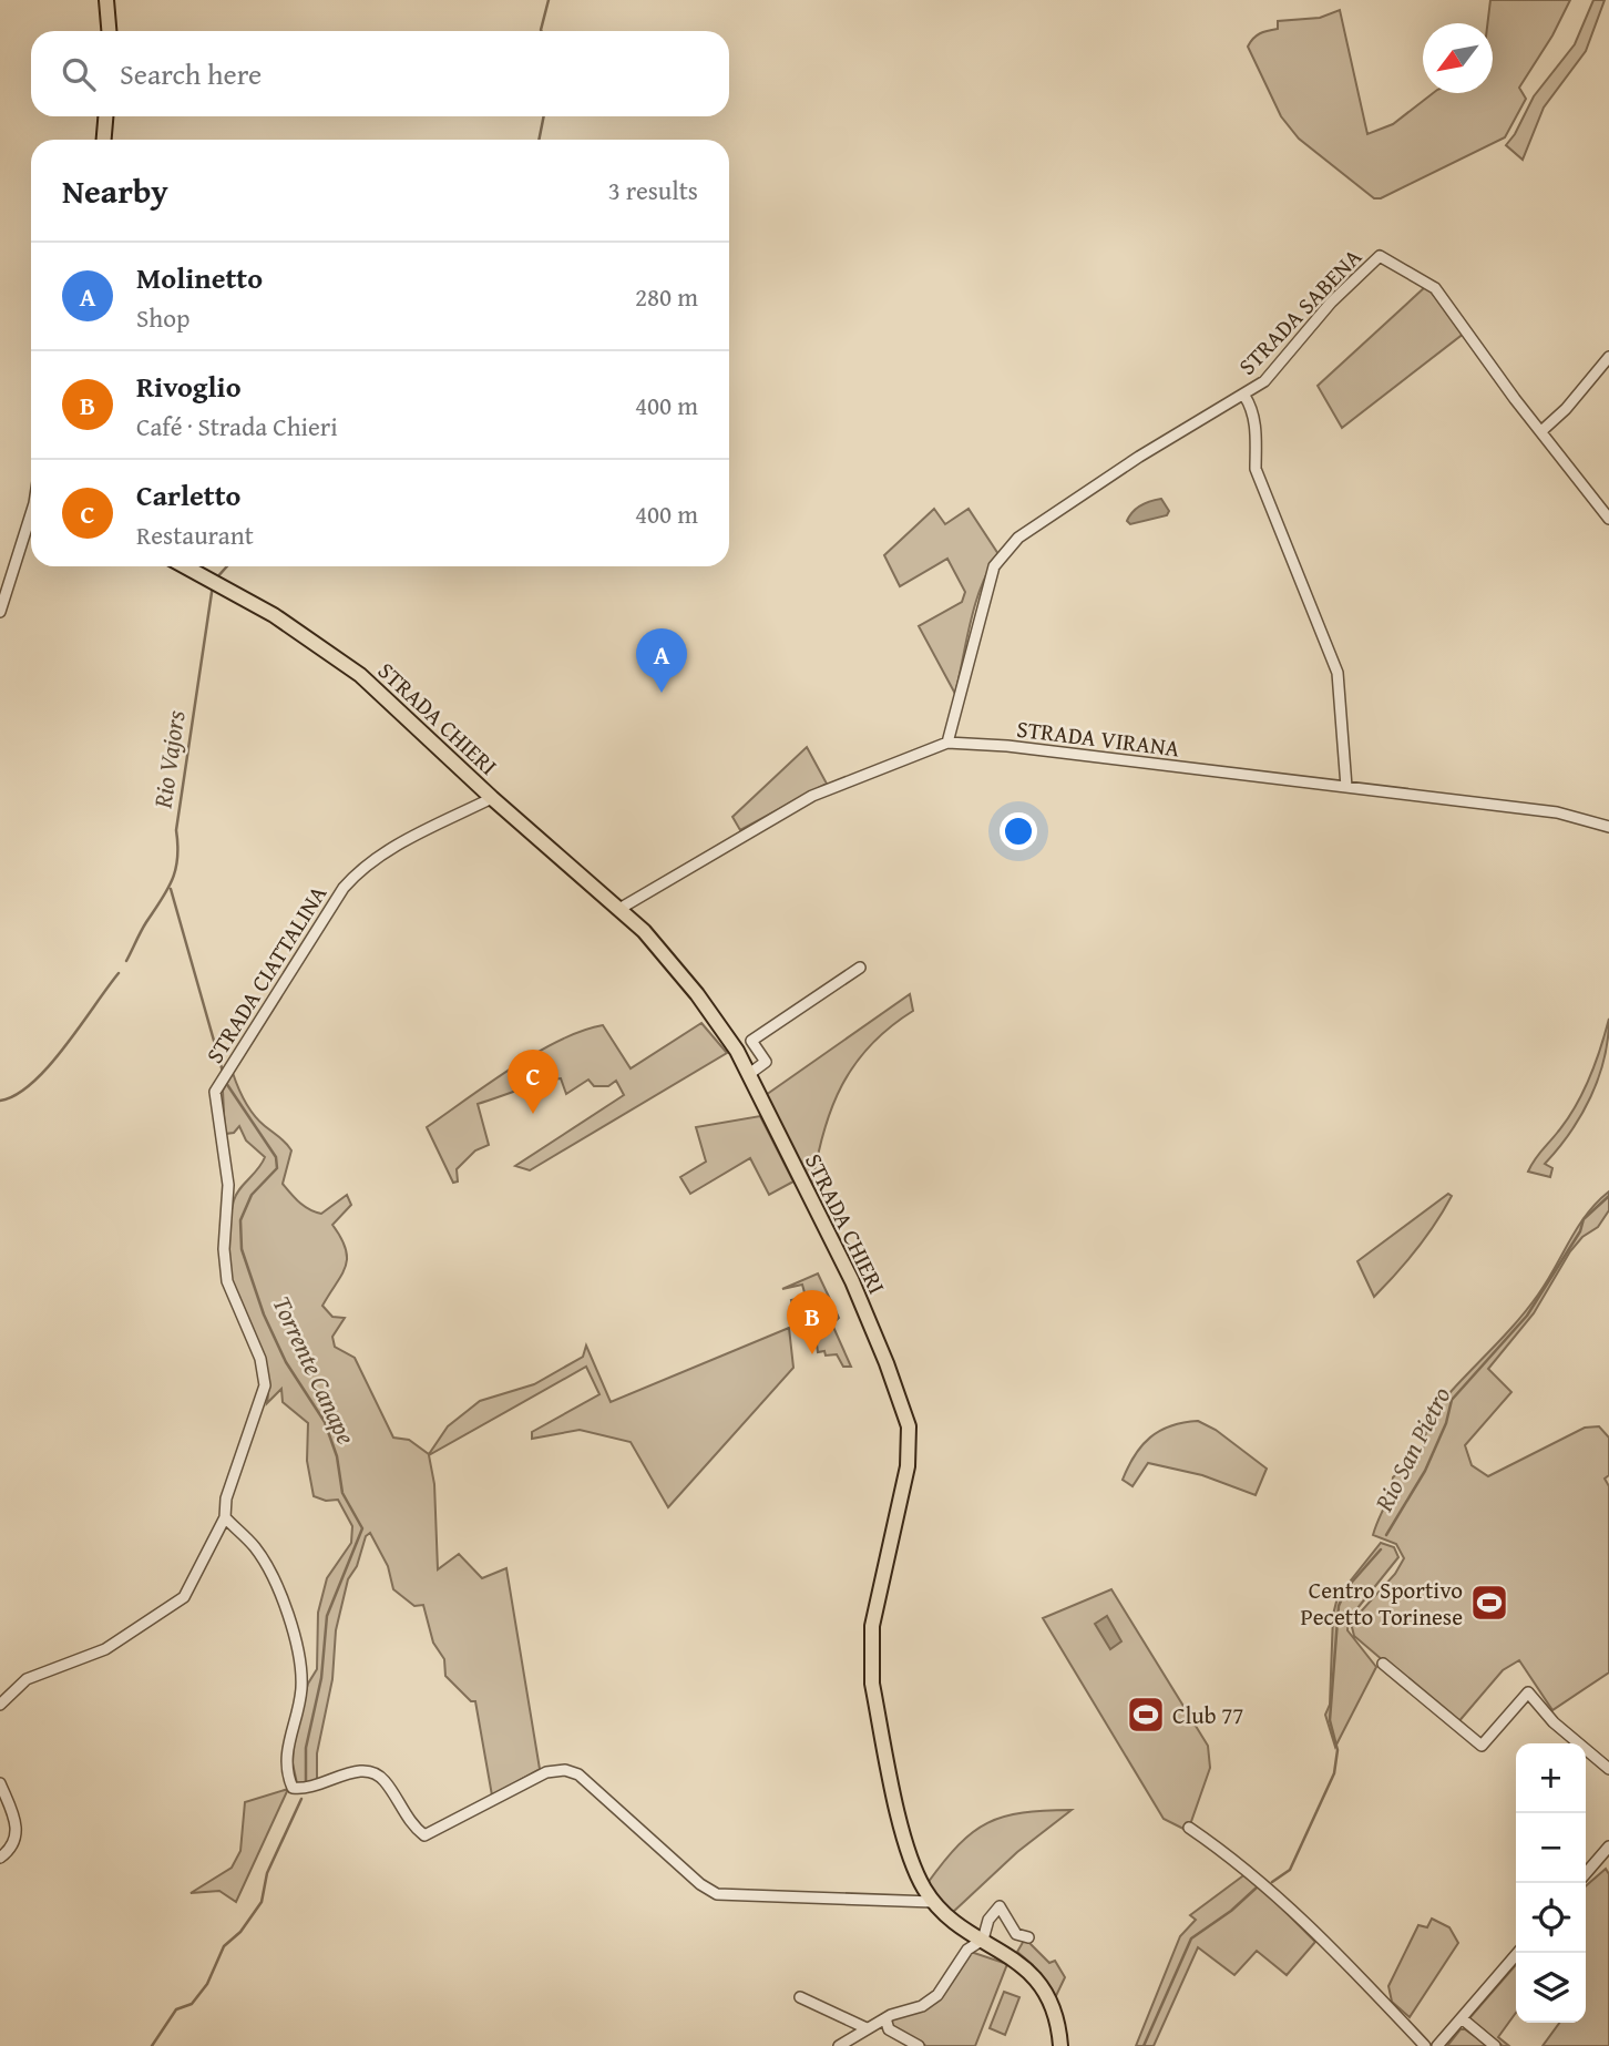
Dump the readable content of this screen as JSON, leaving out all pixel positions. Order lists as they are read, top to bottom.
{
  "streets": {
    "main road": ["STRADA CHIERI"],
    "street": ["STRADA SABENA", "STRADA VIRANA", "STRADA CIATTALINA"]
  },
  "crossings": [
    ["STRADA SABENA", "STRADA VIRANA"],
    ["STRADA CHIERI", "STRADA VIRANA"],
    ["STRADA CHIERI", "STRADA CIATTALINA"]
  ],
  "water": ["Rio Vajors", "Torrente Canape", "Rio San Pietro"],
  "places": {
    "sports": ["Centro Sportivo Pecetto Torinese", "Club 77"]
  },
  "north": "bottom left",
  "page": {
    "search": "Search here",
    "heading": ["Nearby", "3 results"],
    "list": [
      {
        "mark": "A",
        "name": "Molinetto",
        "note": "Shop",
        "value": "280 m"
      },
      {
        "mark": "B",
        "name": "Rivoglio",
        "note": "Café · Strada Chieri",
        "value": "400 m"
      },
      {
        "mark": "C",
        "name": "Carletto",
        "note": "Restaurant",
        "value": "400 m"
      }
    ],
    "pins": ["A", "C", "B"],
    "map_buttons": ["+", "−"]
  }
}
